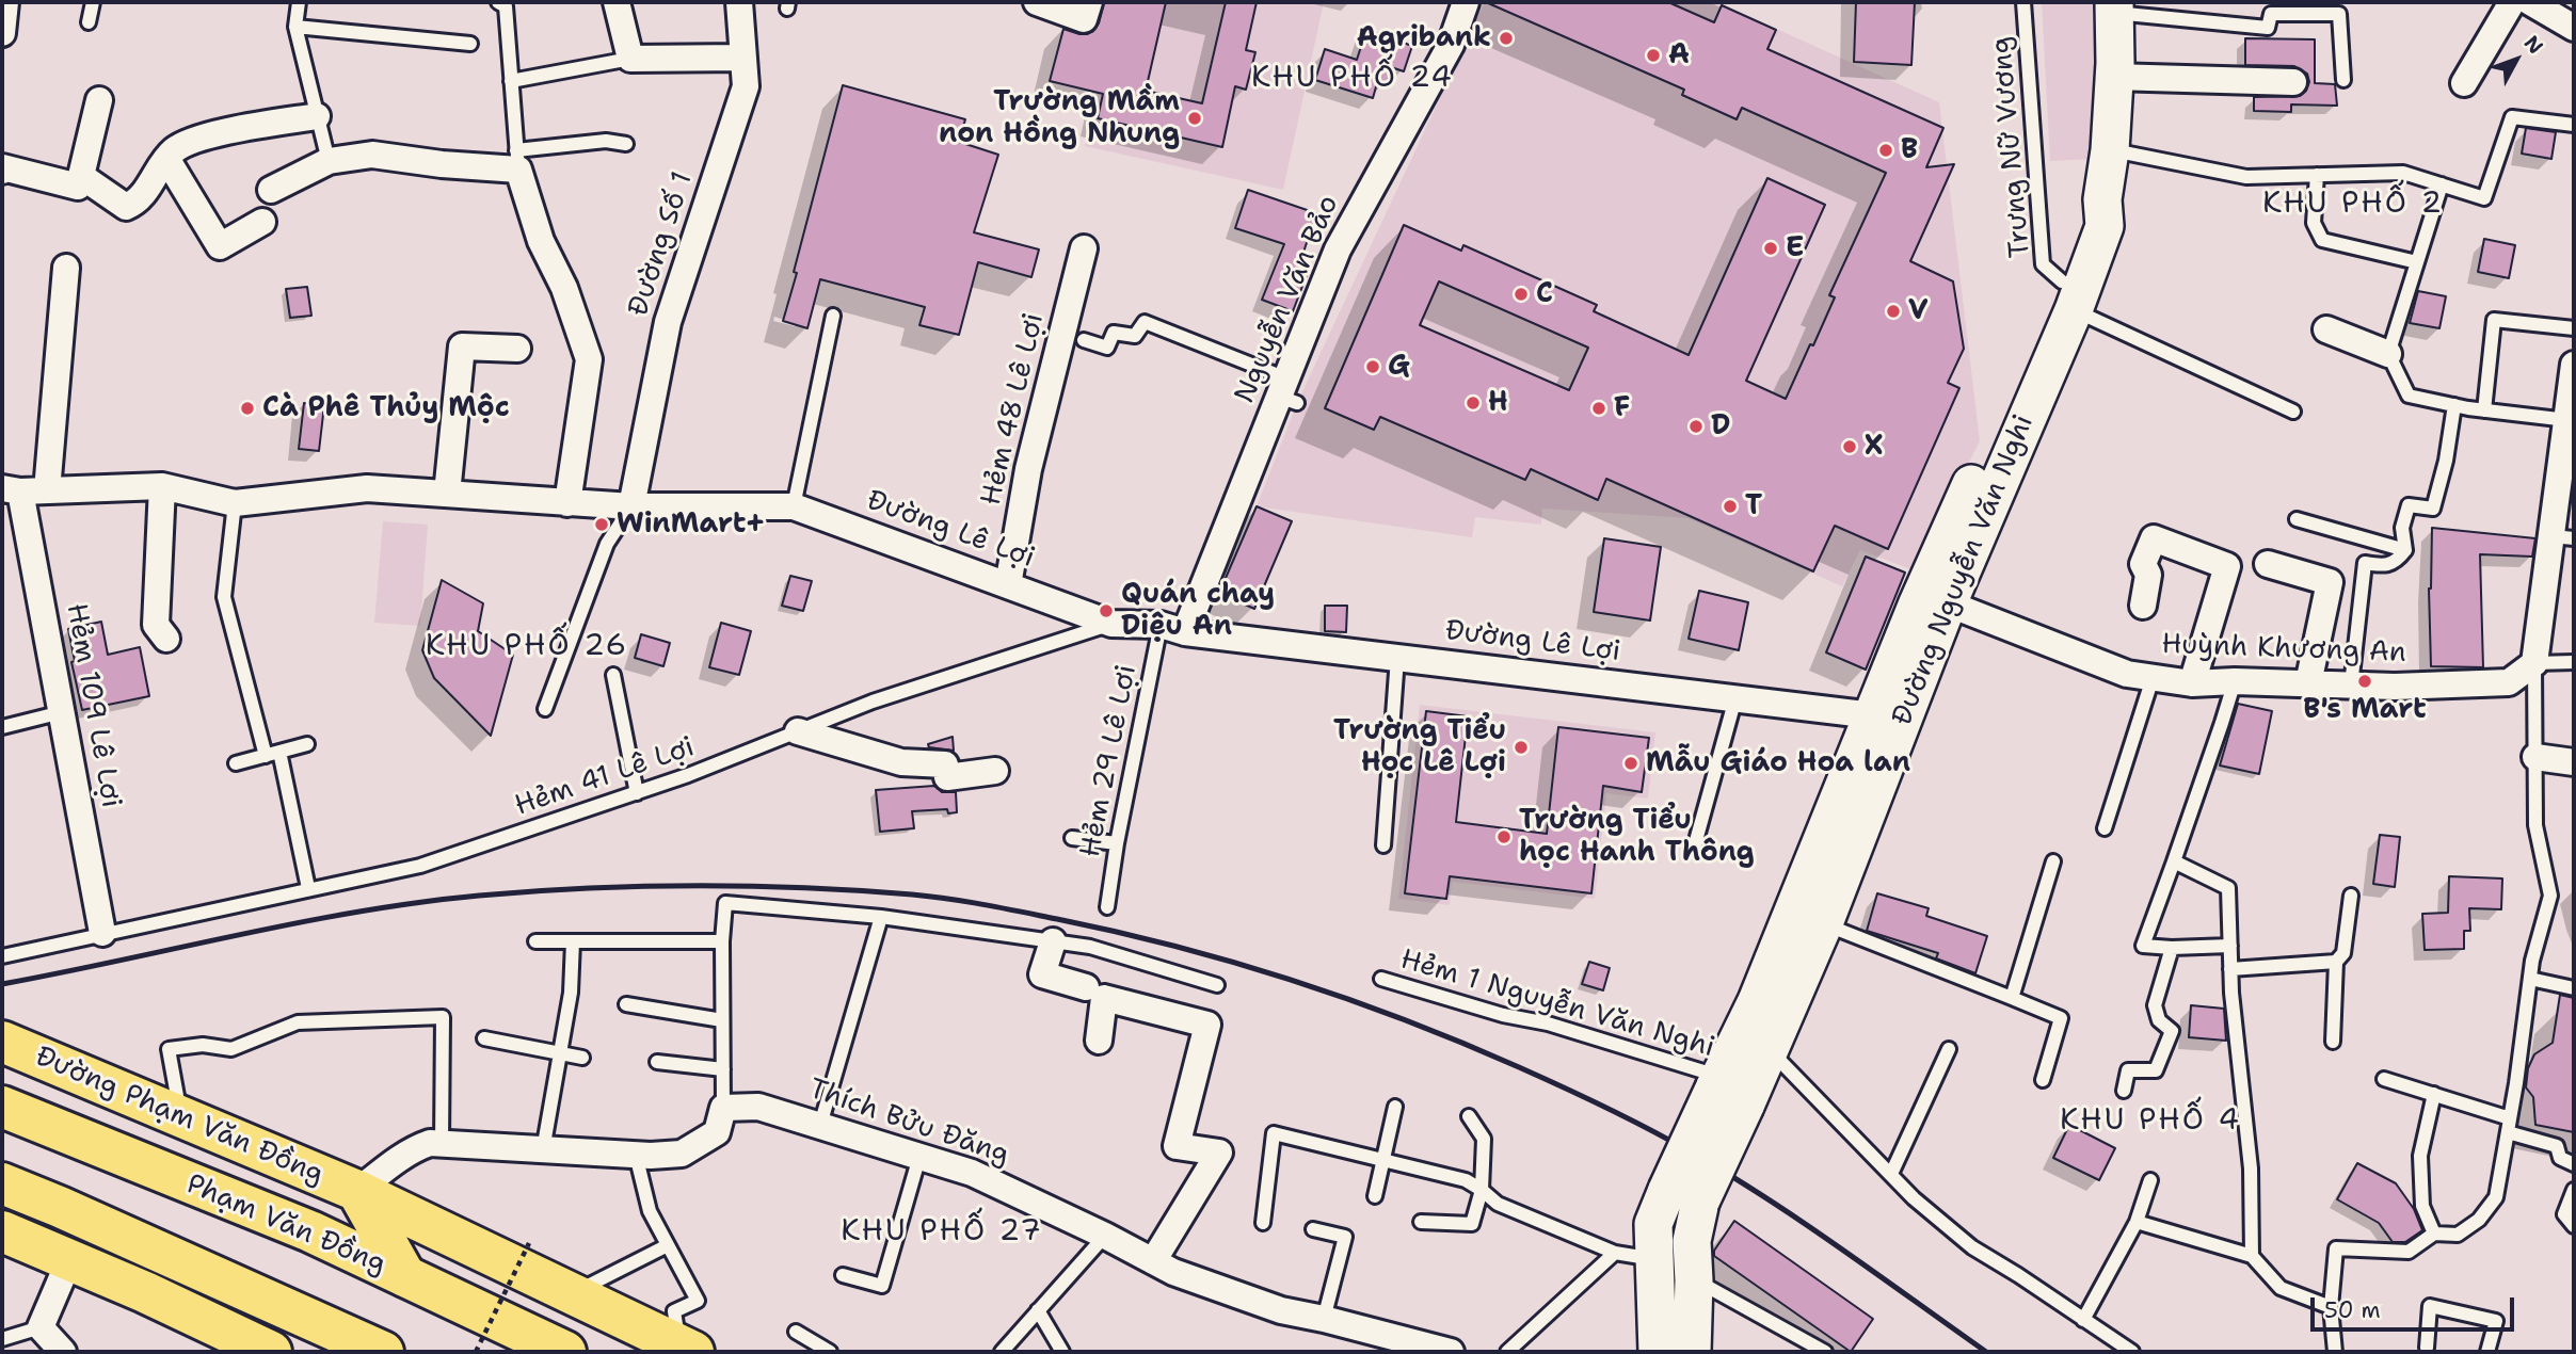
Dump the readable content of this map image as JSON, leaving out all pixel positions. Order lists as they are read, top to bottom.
{
  "streets": {
    "main road": ["Đường Nguyễn Văn Nghi", "Đường Phạm Văn Đồng", "Phạm Văn Đồng"],
    "street": [
      "Đường Số 1",
      "Nguyễn Văn Bảo",
      "Hẻm 48 Lê Lợi",
      "Đường Lê Lợi",
      "Huỳnh Khương An",
      "Hẻm 109 Lê Lợi",
      "Thích Bửu Đăng"
    ],
    "lane": [
      "Trưng Nữ Vương",
      "Hẻm 29 Lê Lợi",
      "Hẻm 41 Lê Lợi",
      "Hẻm 1 Nguyễn Văn Nghi"
    ]
  },
  "crossings": [
    ["Trưng Nữ Vương", "Đường Nguyễn Văn Nghi"],
    ["Đường Số 1", "Đường Lê Lợi"],
    ["Nguyễn Văn Bảo", "Đường Lê Lợi"],
    ["Nguyễn Văn Bảo", "Hẻm 29 Lê Lợi"],
    ["Hẻm 48 Lê Lợi", "Đường Lê Lợi"],
    ["Đường Lê Lợi", "Đường Nguyễn Văn Nghi"],
    ["Đường Lê Lợi", "Hẻm 109 Lê Lợi"],
    ["Đường Lê Lợi", "Hẻm 29 Lê Lợi"],
    ["Đường Lê Lợi", "Hẻm 41 Lê Lợi"],
    ["Đường Nguyễn Văn Nghi", "Huỳnh Khương An"],
    ["Đường Nguyễn Văn Nghi", "Hẻm 1 Nguyễn Văn Nghi"],
    ["Hẻm 109 Lê Lợi", "Hẻm 41 Lê Lợi"],
    ["Đường Phạm Văn Đồng", "Phạm Văn Đồng"]
  ],
  "districts": [
    "KHU PHỐ 24",
    "KHU PHỐ 2",
    "KHU PHỐ 26",
    "KHU PHỐ 4",
    "KHU PHỐ 27"
  ],
  "places": [
    "Agribank",
    "A",
    "Trường Mầm non Hồng Nhung",
    "B",
    "E",
    "C",
    "V",
    "G",
    "H",
    "Cà Phê Thủy Mộc",
    "F",
    "D",
    "X",
    "T",
    "WinMart+",
    "Quán chay Diệu An",
    "B's Mart",
    "Trường Tiểu Học Lê Lợi",
    "Mẫu Giáo Hoa lan",
    "Trường Tiểu học Hanh Thông"
  ],
  "scale_bar": "50 m",
  "north": "top right"
}
